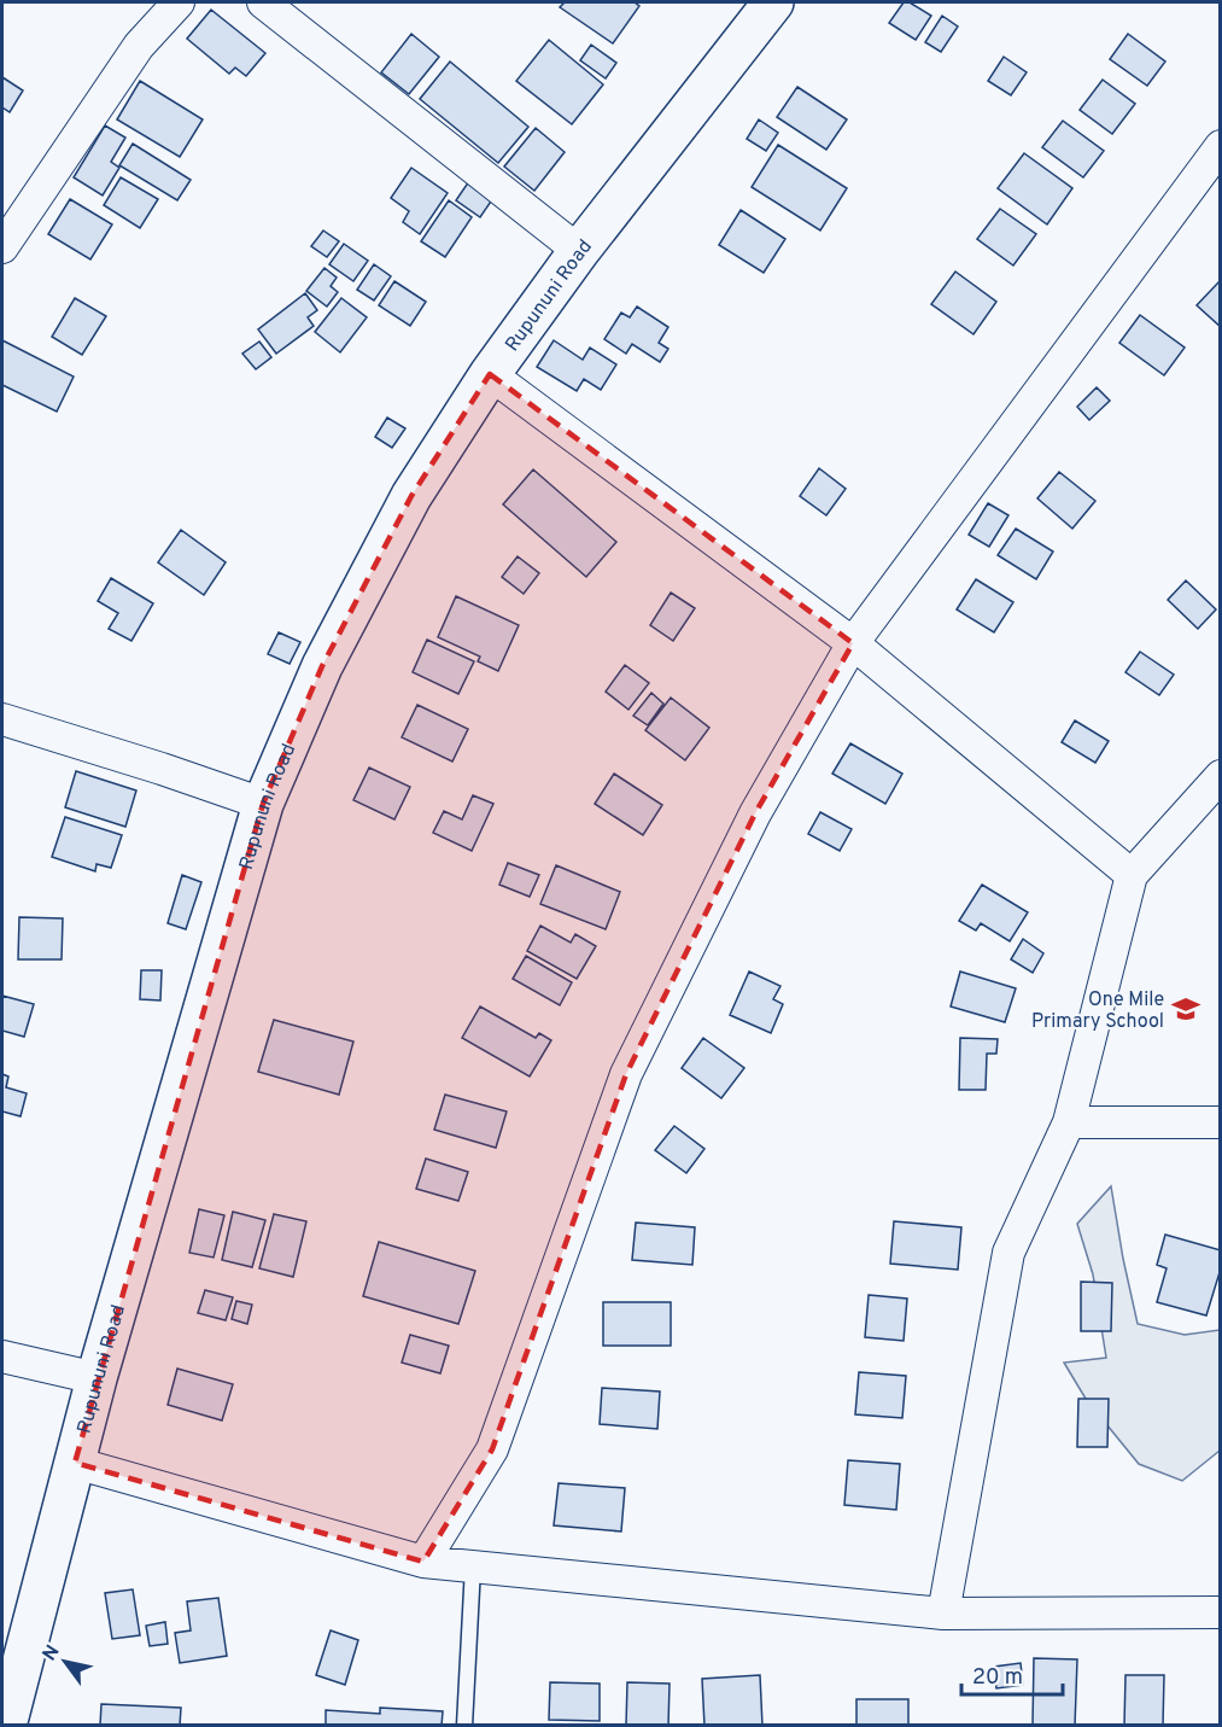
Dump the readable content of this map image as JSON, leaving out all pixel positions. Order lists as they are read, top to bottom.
{
  "streets": {
    "main road": ["Rupununi Road"]
  },
  "places": {
    "school or university": ["One Mile Primary School"]
  },
  "scale_bar": "20 m",
  "north": "top left"
}
